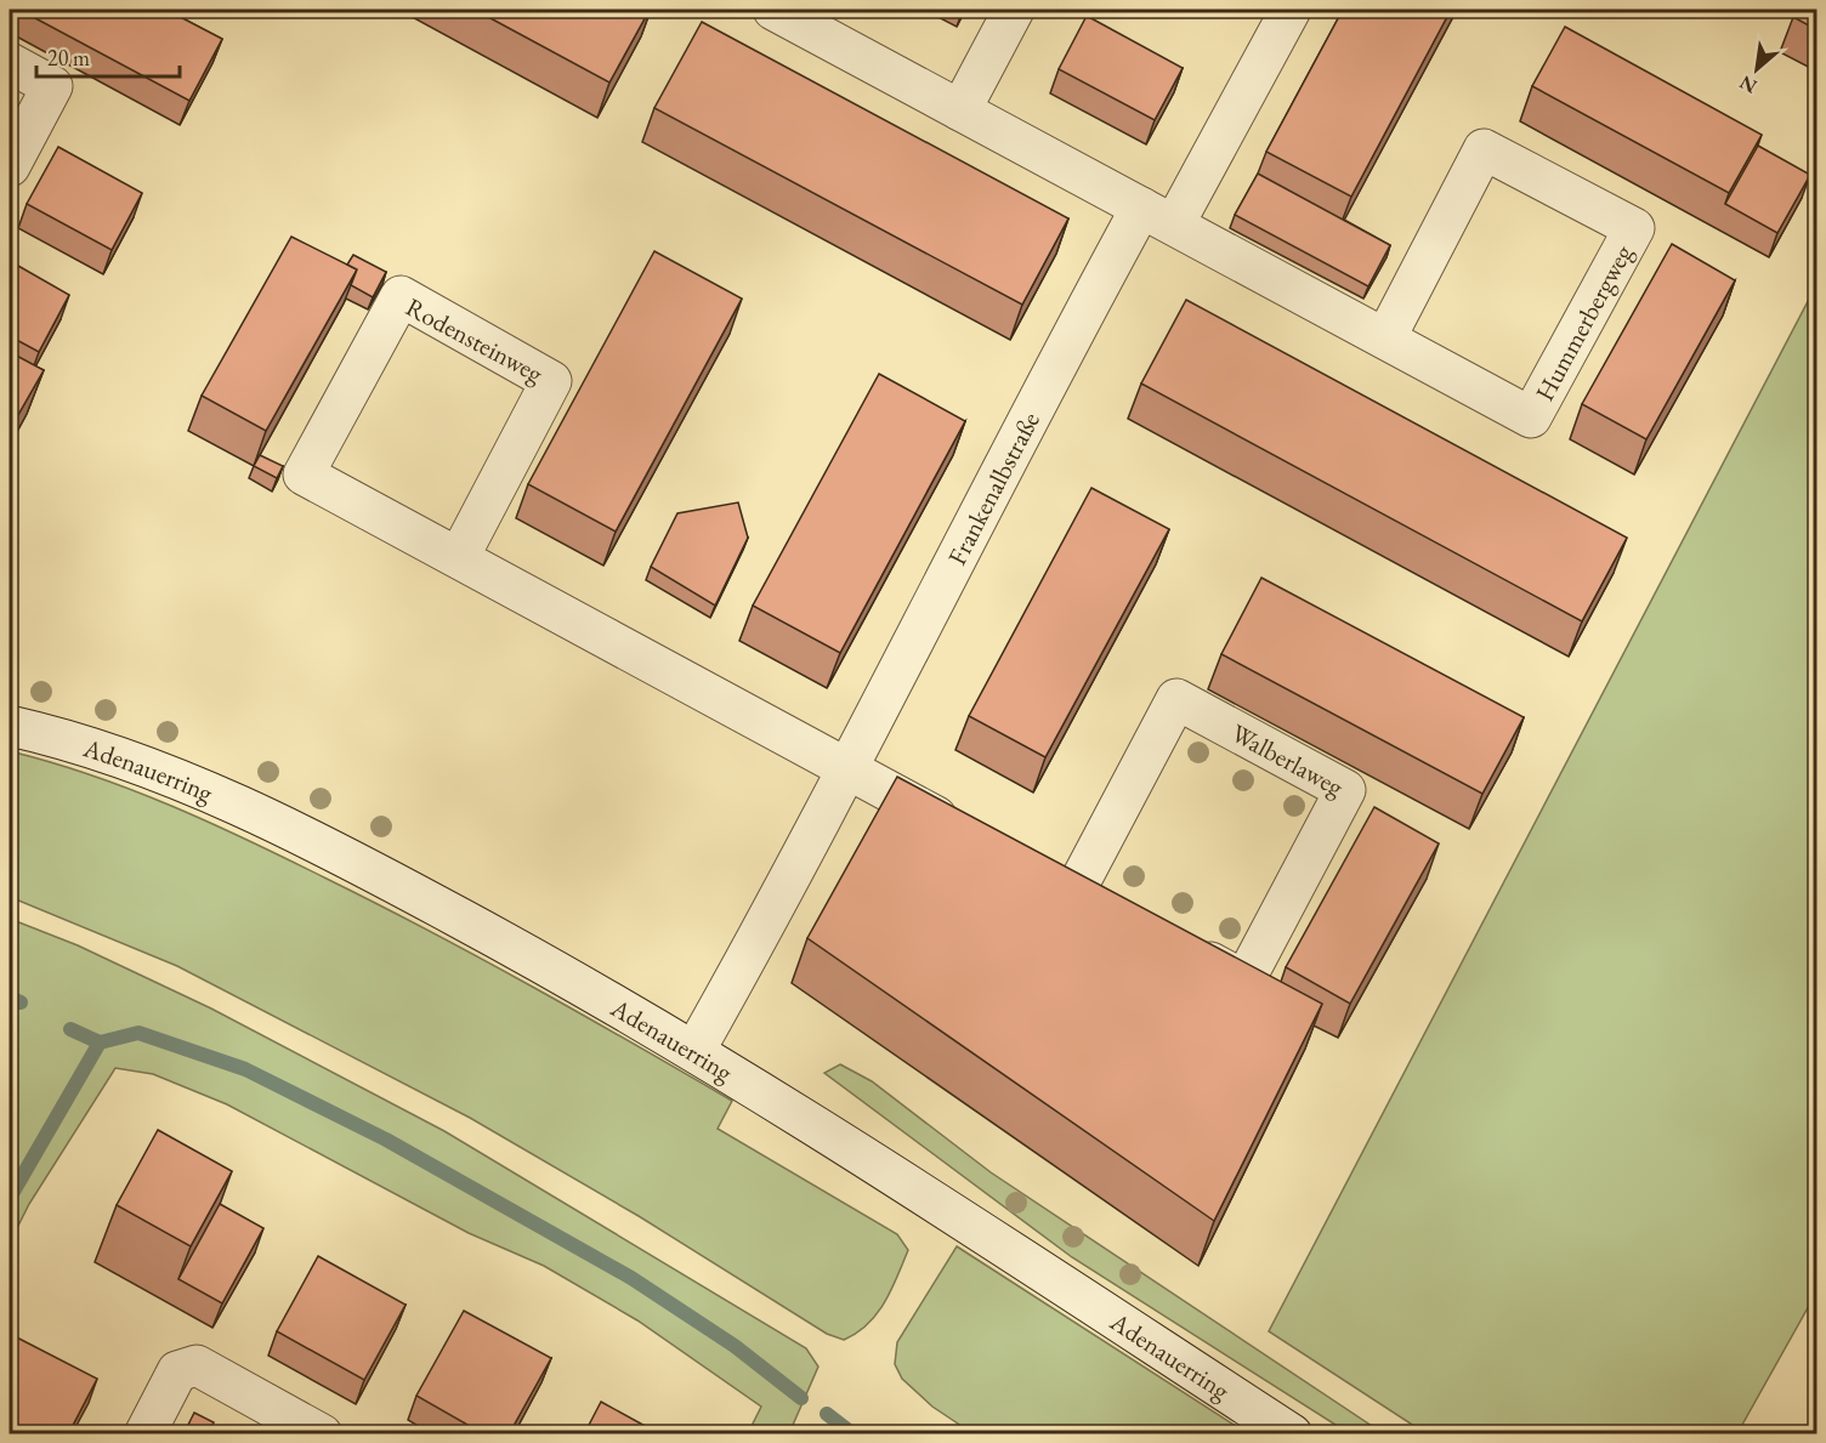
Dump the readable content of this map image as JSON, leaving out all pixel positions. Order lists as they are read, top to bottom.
{
  "streets": {
    "street": [
      "Hummerbergweg",
      "Rodensteinweg",
      "Frankenalbstraße",
      "Walberlaweg",
      "Adenauerring"
    ]
  },
  "crossings": [
    ["Hummerbergweg", "Frankenalbstraße"],
    ["Rodensteinweg", "Frankenalbstraße"],
    ["Frankenalbstraße", "Adenauerring"]
  ],
  "scale_bar": "20 m",
  "north": "bottom left"
}
